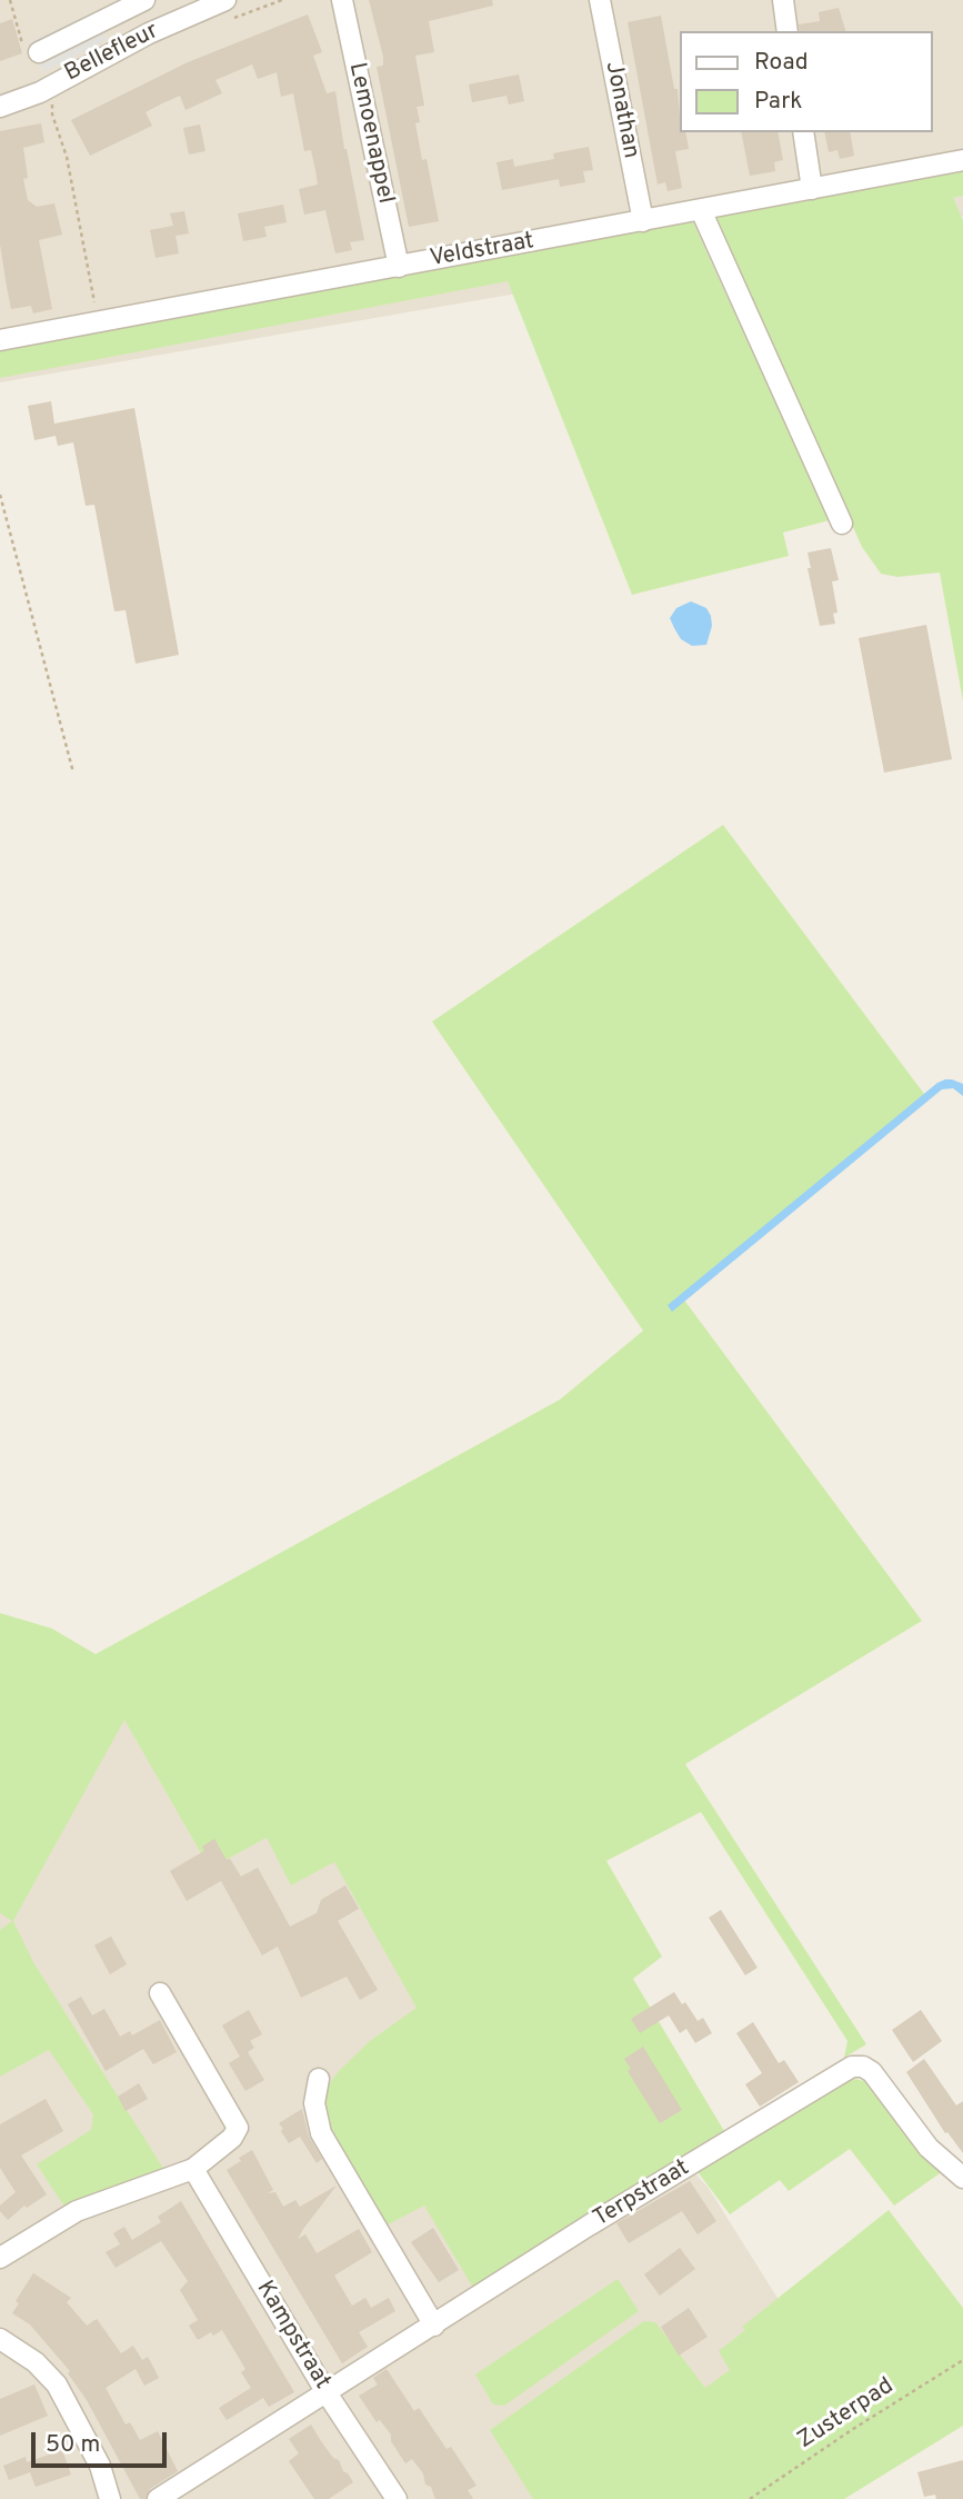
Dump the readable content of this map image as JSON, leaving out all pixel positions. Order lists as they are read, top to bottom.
{
  "streets": {
    "street": [
      "Bellefleur",
      "Jonathan",
      "Lemoenappel",
      "Veldstraat",
      "Terpstraat",
      "Kampstraat"
    ],
    "path": ["Zusterpad"]
  },
  "crossings": [
    ["Jonathan", "Veldstraat"],
    ["Lemoenappel", "Veldstraat"],
    ["Terpstraat", "Kampstraat"]
  ],
  "legend": ["Road", "Park"],
  "scale_bar": "50 m"
}
